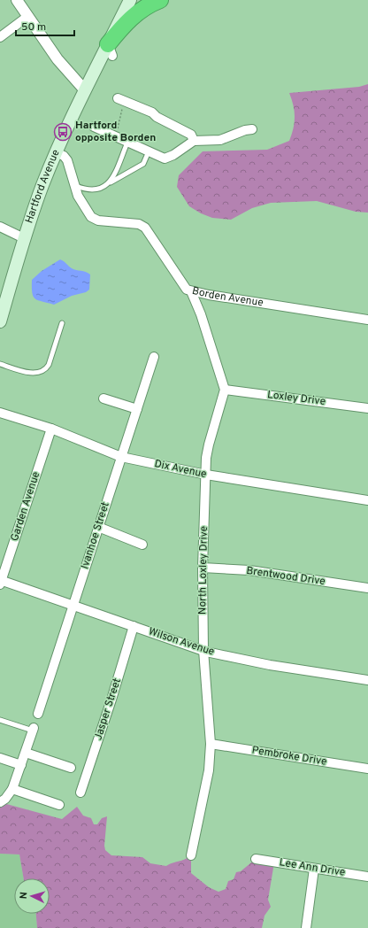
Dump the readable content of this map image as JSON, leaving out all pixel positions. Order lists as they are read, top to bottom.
{
  "streets": {
    "main road": ["Hartford Avenue"],
    "street": [
      "Borden Avenue",
      "Loxley Drive",
      "Dix Avenue",
      "Garden Avenue",
      "Ivanhoe Street",
      "North Loxley Drive",
      "Brentwood Drive",
      "Wilson Avenue",
      "Jasper Street",
      "Pembroke Drive",
      "Lee Ann Drive"
    ]
  },
  "crossings": [
    ["Hartford Avenue", "Borden Avenue"],
    ["Loxley Drive", "North Loxley Drive"],
    ["Dix Avenue", "Garden Avenue"],
    ["Dix Avenue", "Ivanhoe Street"],
    ["Dix Avenue", "North Loxley Drive"],
    ["Garden Avenue", "Wilson Avenue"],
    ["Ivanhoe Street", "Wilson Avenue"],
    ["North Loxley Drive", "Brentwood Drive"],
    ["North Loxley Drive", "Wilson Avenue"],
    ["North Loxley Drive", "Pembroke Drive"],
    ["Wilson Avenue", "Jasper Street"]
  ],
  "places": {
    "bus stop": ["Hartford opposite Borden"]
  },
  "scale_bar": "50 m",
  "north": "left"
}
